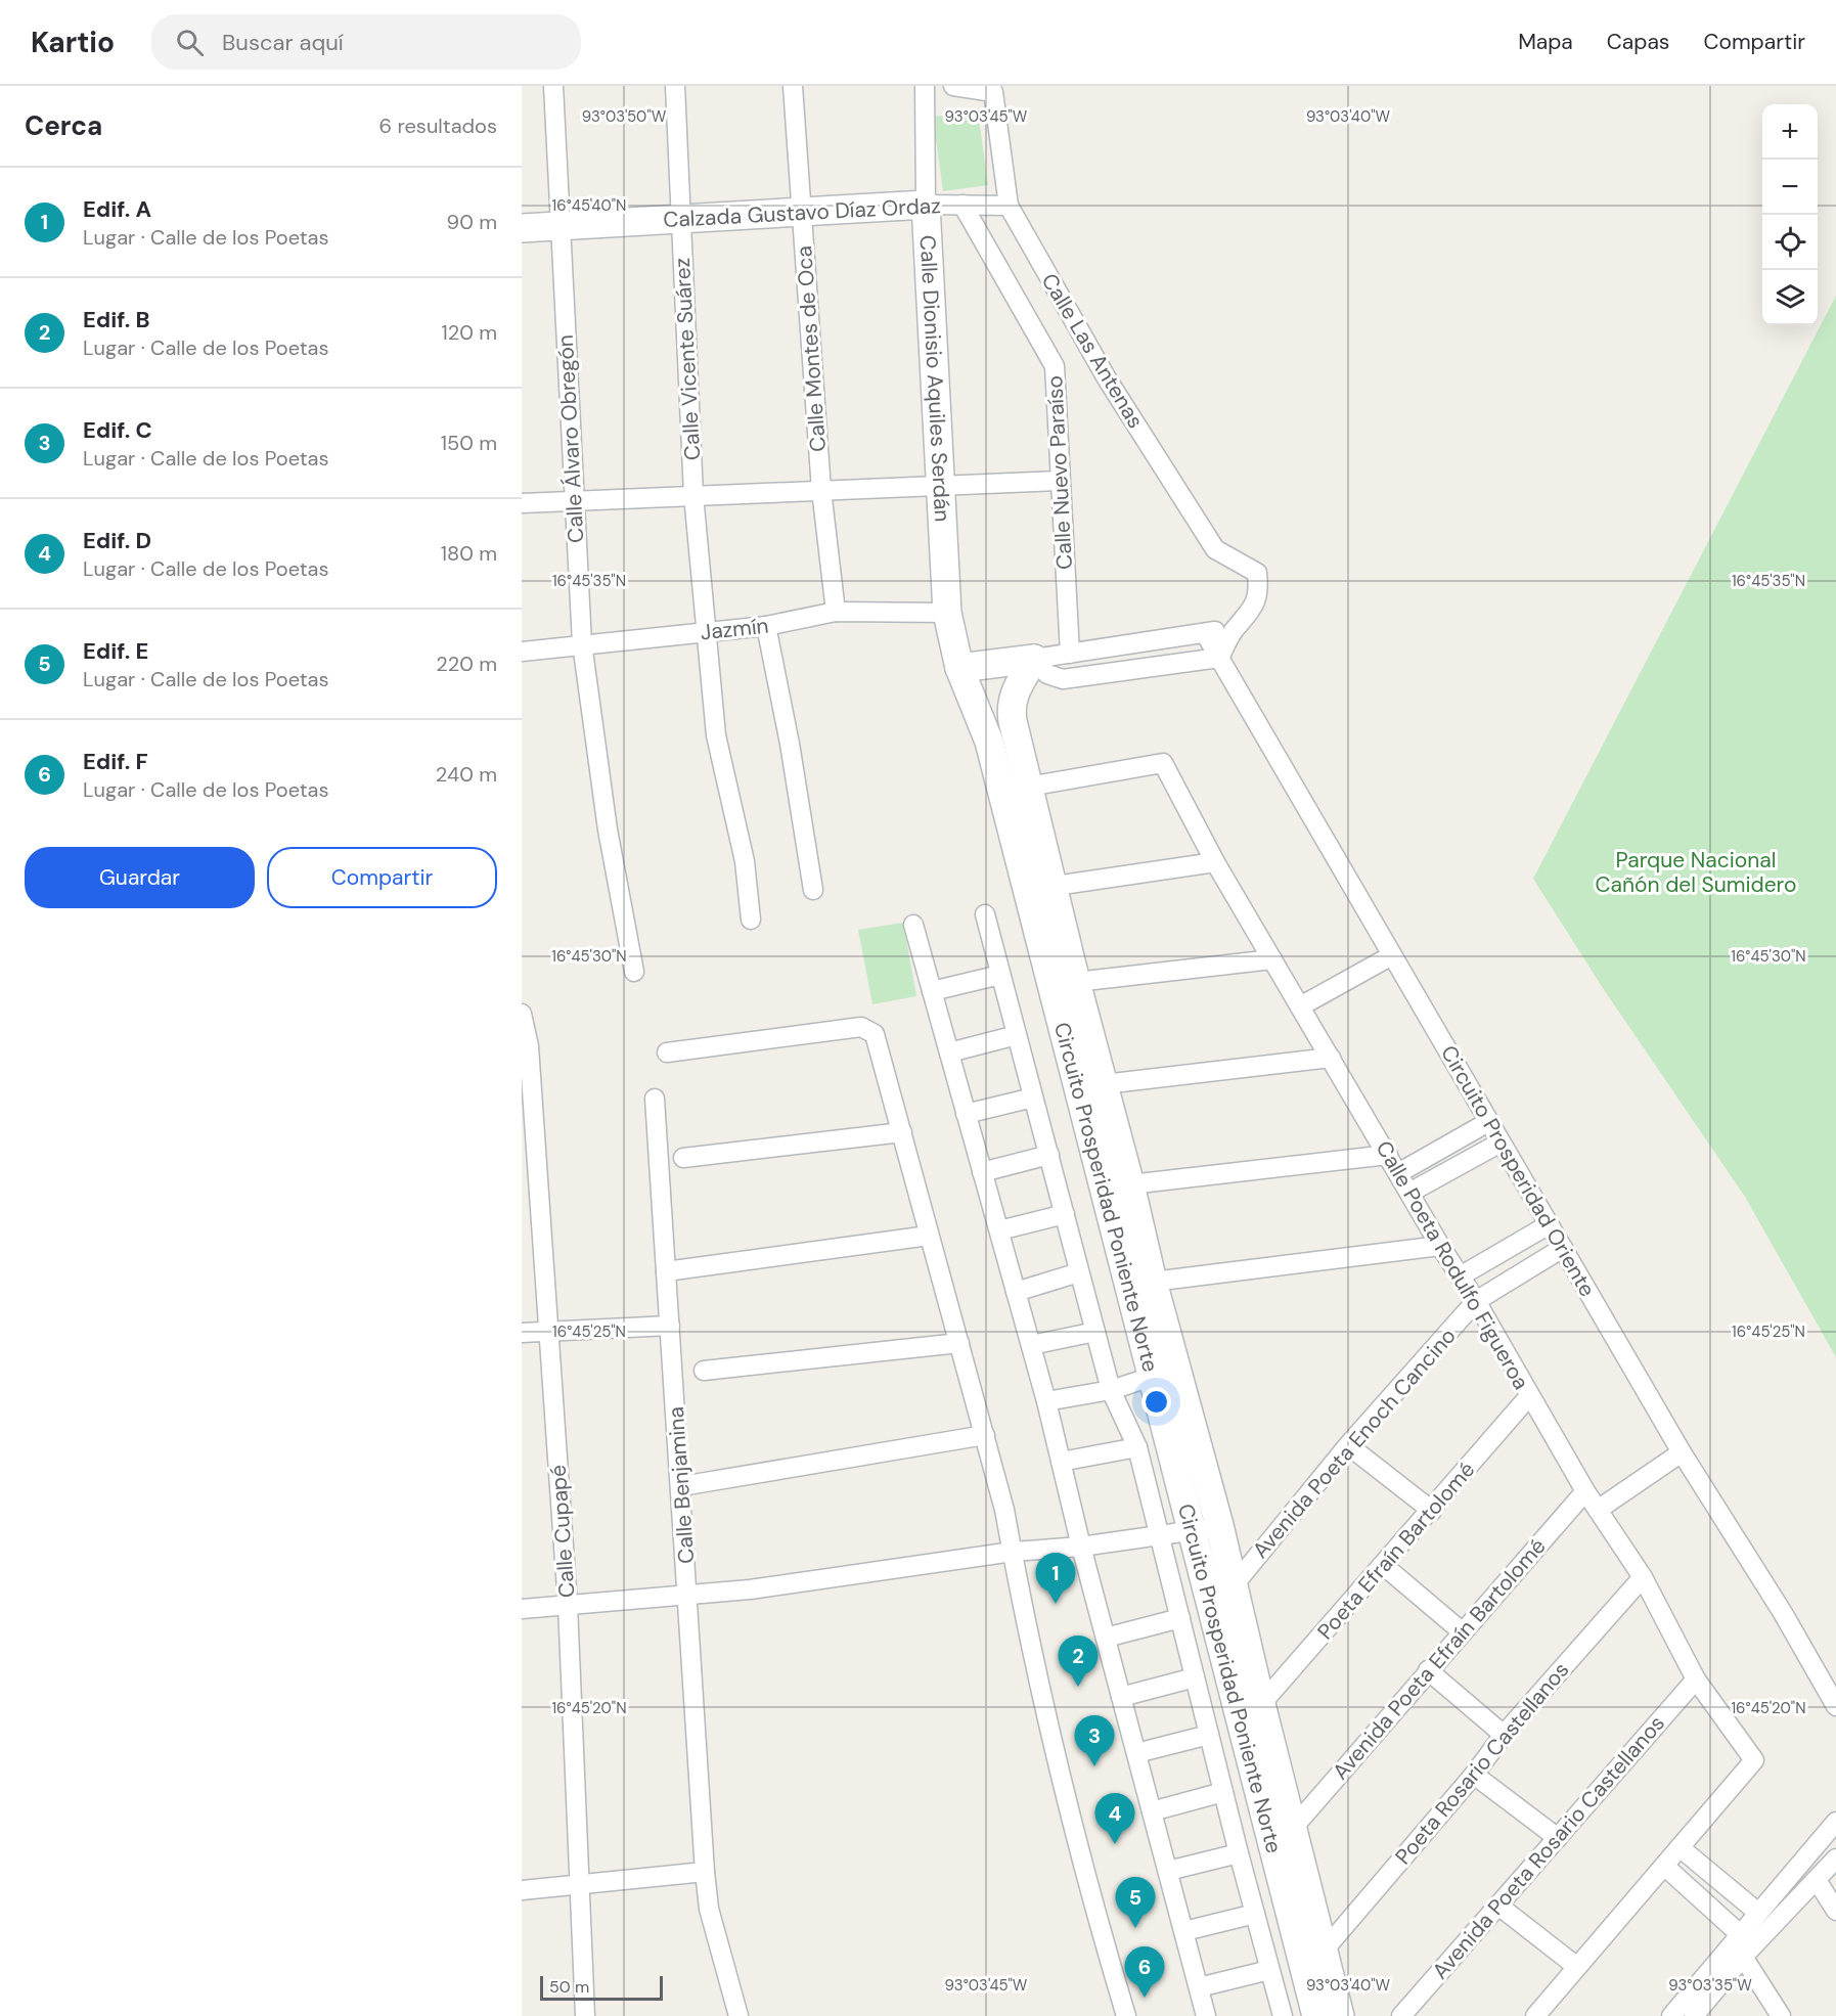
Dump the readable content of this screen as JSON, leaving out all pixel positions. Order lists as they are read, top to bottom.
{
  "streets": {
    "street": [
      "Calzada Gustavo Díaz Ordaz",
      "Calle Montes de Oca",
      "Calle Las Antenas",
      "Calle Vicente Suárez",
      "Calle Dionisio Aquiles Serdán",
      "Calle Álvaro Obregón",
      "Calle Nuevo Paraíso",
      "Jazmín",
      "Circuito Prosperidad Oriente",
      "Circuito Prosperidad Poniente Norte",
      "Calle Poeta Rodulfo Figueroa",
      "Avenida Poeta Enoch Cancino",
      "Calle Benjamina",
      "Calle Cupapé",
      "Poeta Efraín Bartolomé",
      "Avenida Poeta Efraín Bartolomé",
      "Poeta Rosario Castellanos",
      "Avenida Poeta Rosario Castellanos"
    ]
  },
  "crossings": [
    ["Calzada Gustavo Díaz Ordaz", "Calle Montes de Oca"],
    ["Calzada Gustavo Díaz Ordaz", "Calle Las Antenas"],
    ["Calzada Gustavo Díaz Ordaz", "Calle Vicente Suárez"],
    ["Calzada Gustavo Díaz Ordaz", "Calle Dionisio Aquiles Serdán"],
    ["Calzada Gustavo Díaz Ordaz", "Calle Álvaro Obregón"],
    ["Calzada Gustavo Díaz Ordaz", "Calle Nuevo Paraíso"],
    ["Calle Montes de Oca", "Jazmín"],
    ["Calle Vicente Suárez", "Jazmín"],
    ["Calle Dionisio Aquiles Serdán", "Jazmín"],
    ["Calle Dionisio Aquiles Serdán", "Circuito Prosperidad Poniente Norte"],
    ["Calle Álvaro Obregón", "Jazmín"],
    ["Circuito Prosperidad Oriente", "Avenida Poeta Enoch Cancino"],
    ["Circuito Prosperidad Poniente Norte", "Calle Poeta Rodulfo Figueroa"],
    ["Circuito Prosperidad Poniente Norte", "Avenida Poeta Enoch Cancino"],
    ["Circuito Prosperidad Poniente Norte", "Poeta Efraín Bartolomé"],
    ["Circuito Prosperidad Poniente Norte", "Avenida Poeta Efraín Bartolomé"],
    ["Circuito Prosperidad Poniente Norte", "Poeta Rosario Castellanos"],
    ["Calle Poeta Rodulfo Figueroa", "Avenida Poeta Enoch Cancino"],
    ["Calle Poeta Rodulfo Figueroa", "Poeta Efraín Bartolomé"],
    ["Calle Poeta Rodulfo Figueroa", "Avenida Poeta Efraín Bartolomé"],
    ["Calle Poeta Rodulfo Figueroa", "Poeta Rosario Castellanos"],
    ["Calle Poeta Rodulfo Figueroa", "Avenida Poeta Rosario Castellanos"]
  ],
  "parks": ["Parque Nacional Cañón del Sumidero"],
  "scale_bar": "50 m",
  "page": {
    "header": "Kartio",
    "search": "Buscar aquí",
    "nav": ["Mapa", "Capas", "Compartir"],
    "heading": ["Cerca", "6 resultados"],
    "map_buttons": ["+", "−"],
    "list": [
      {
        "mark": "1",
        "name": "Edif. A",
        "note": "Lugar · Calle de los Poetas",
        "value": "90 m"
      },
      {
        "mark": "2",
        "name": "Edif. B",
        "note": "Lugar · Calle de los Poetas",
        "value": "120 m"
      },
      {
        "mark": "3",
        "name": "Edif. C",
        "note": "Lugar · Calle de los Poetas",
        "value": "150 m"
      },
      {
        "mark": "4",
        "name": "Edif. D",
        "note": "Lugar · Calle de los Poetas",
        "value": "180 m"
      },
      {
        "mark": "5",
        "name": "Edif. E",
        "note": "Lugar · Calle de los Poetas",
        "value": "220 m"
      },
      {
        "mark": "6",
        "name": "Edif. F",
        "note": "Lugar · Calle de los Poetas",
        "value": "240 m"
      }
    ],
    "buttons": ["Guardar", "Compartir"],
    "pins": [
      "1",
      "2",
      "3",
      "4",
      "5",
      "6"
    ],
    "scale": "50 m"
  },
  "coordinates": [
    "93°03'50\"W",
    "93°03'45\"W",
    "93°03'40\"W",
    "16°45'40\"N",
    "16°45'35\"N",
    "16°45'30\"N",
    "16°45'25\"N",
    "16°45'20\"N",
    "93°03'35\"W"
  ]
}
